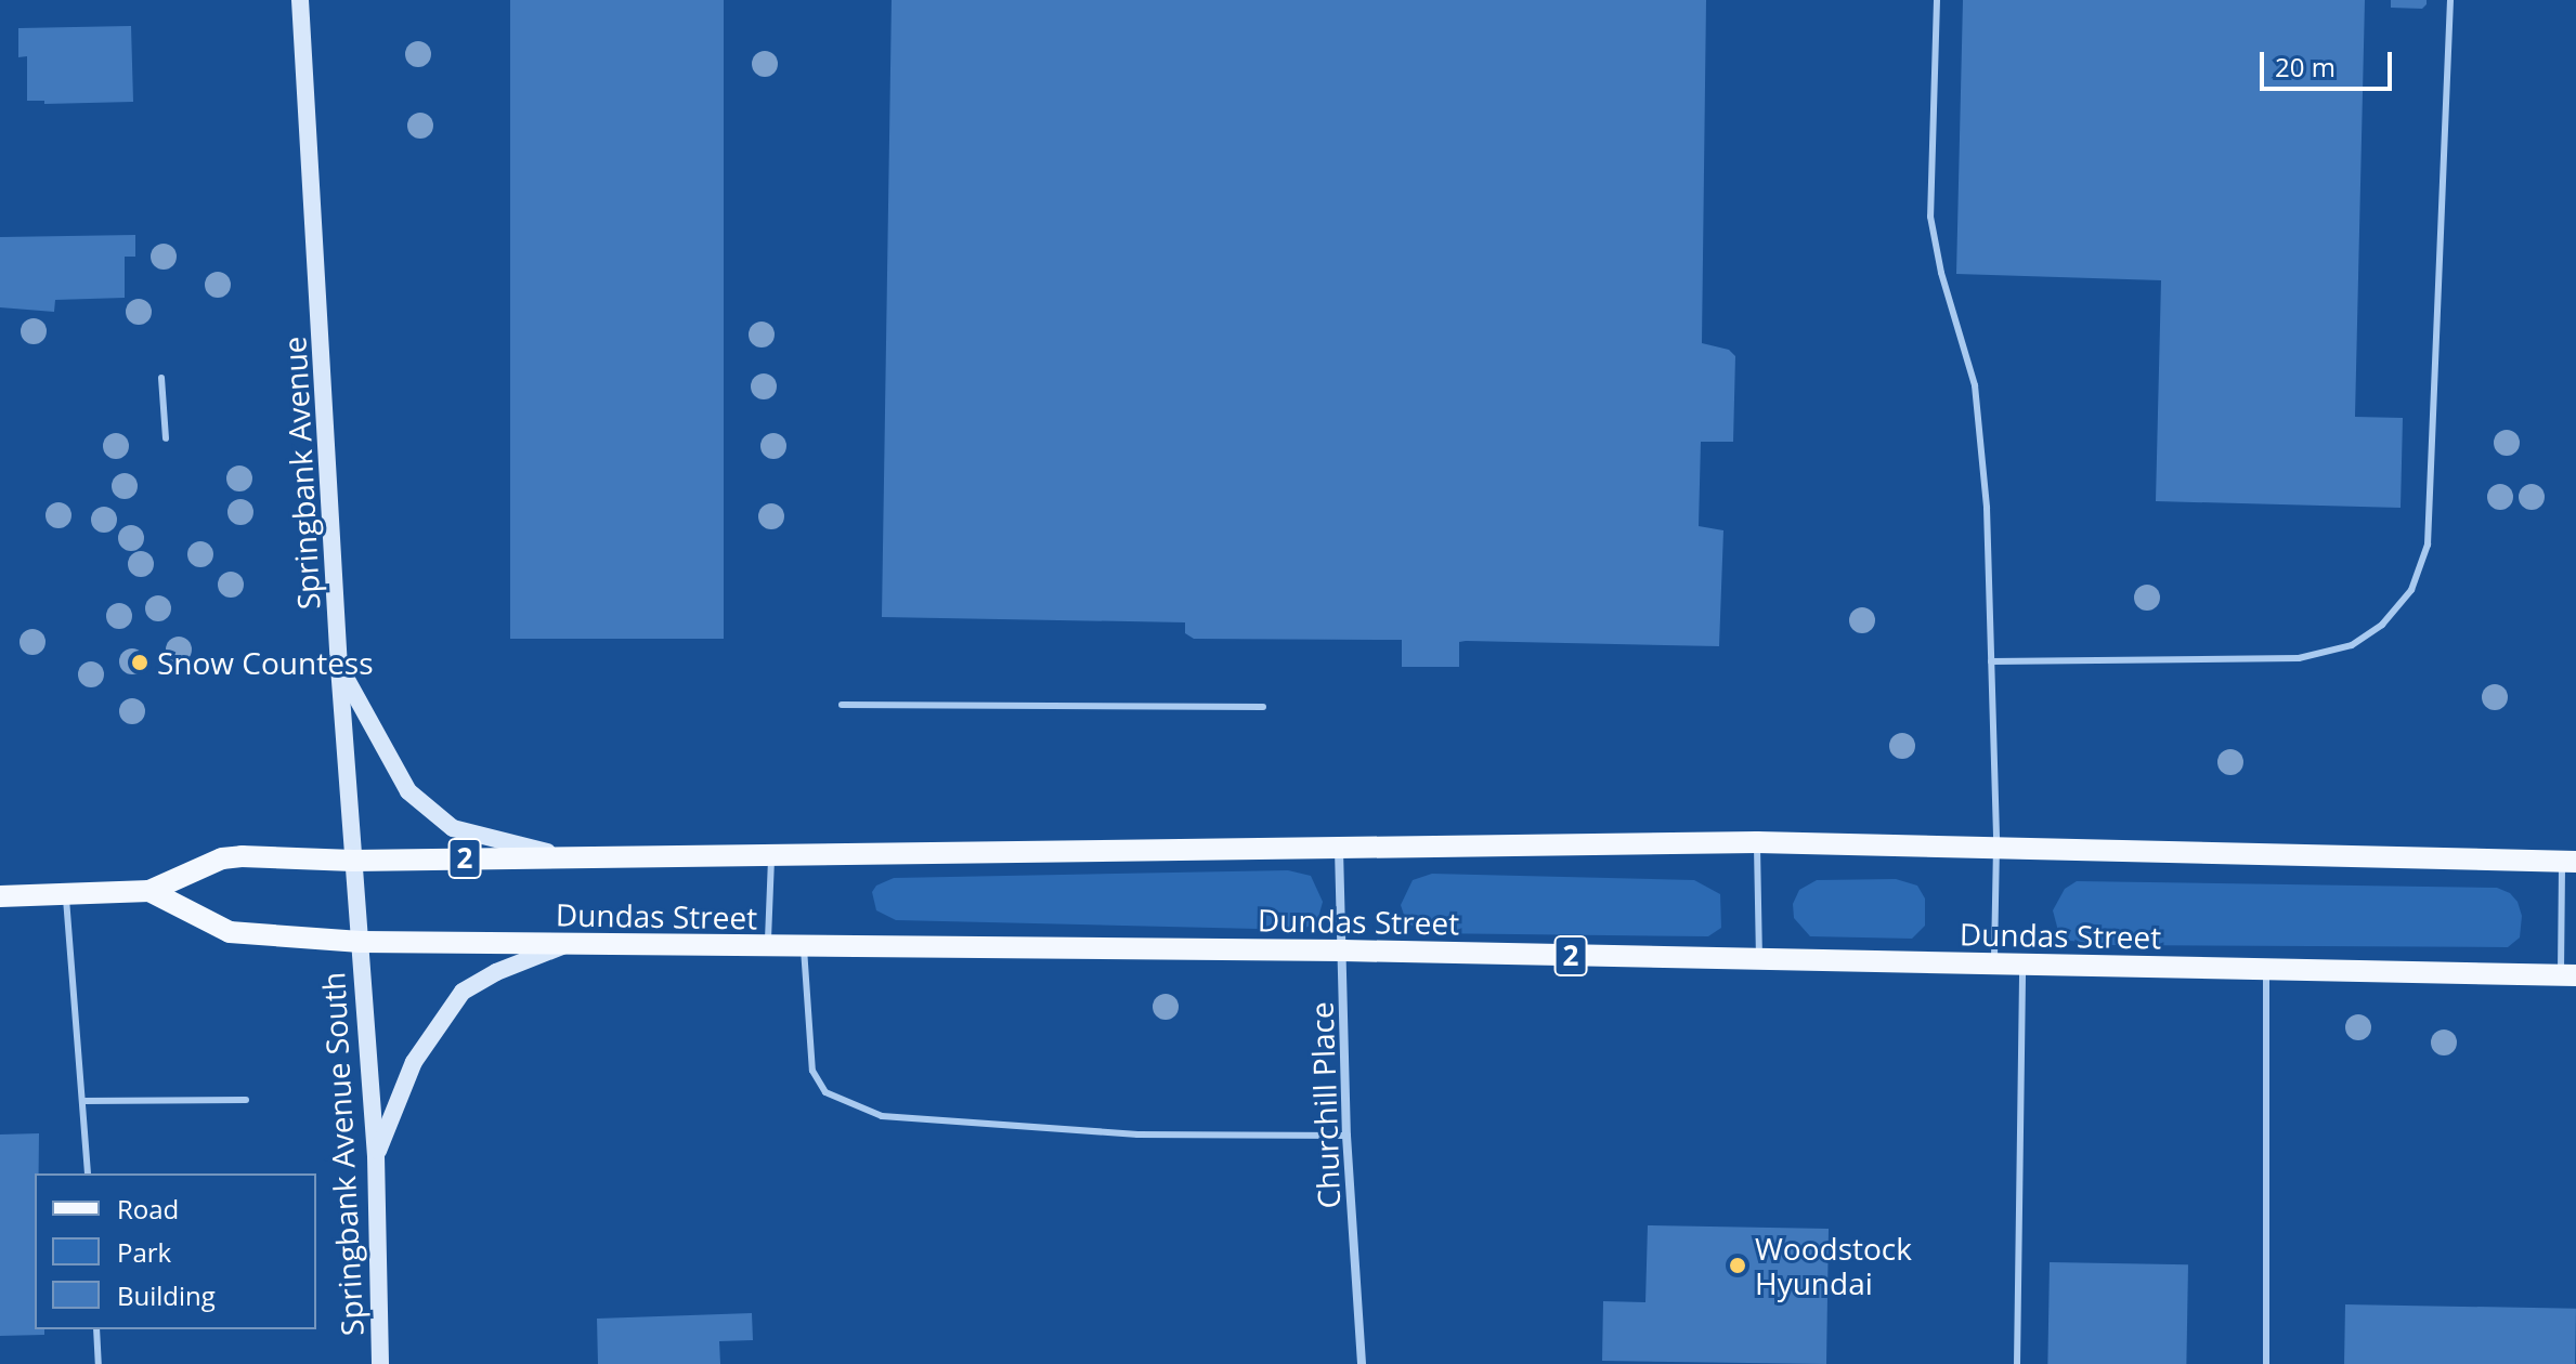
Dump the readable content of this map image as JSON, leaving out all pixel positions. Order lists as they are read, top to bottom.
{
  "streets": {
    "main road": [
      "Springbank Avenue",
      "2",
      "Dundas Street",
      "Springbank Avenue South"
    ],
    "street": ["Churchill Place"]
  },
  "crossings": [
    ["Springbank Avenue", "Dundas Street"],
    ["Springbank Avenue", "Springbank Avenue South"],
    ["Dundas Street", "Churchill Place"],
    ["Dundas Street", "Springbank Avenue South"]
  ],
  "places": ["Snow Countess", "Woodstock Hyundai"],
  "legend": ["Road", "Park", "Building"],
  "scale_bar": "20 m"
}
